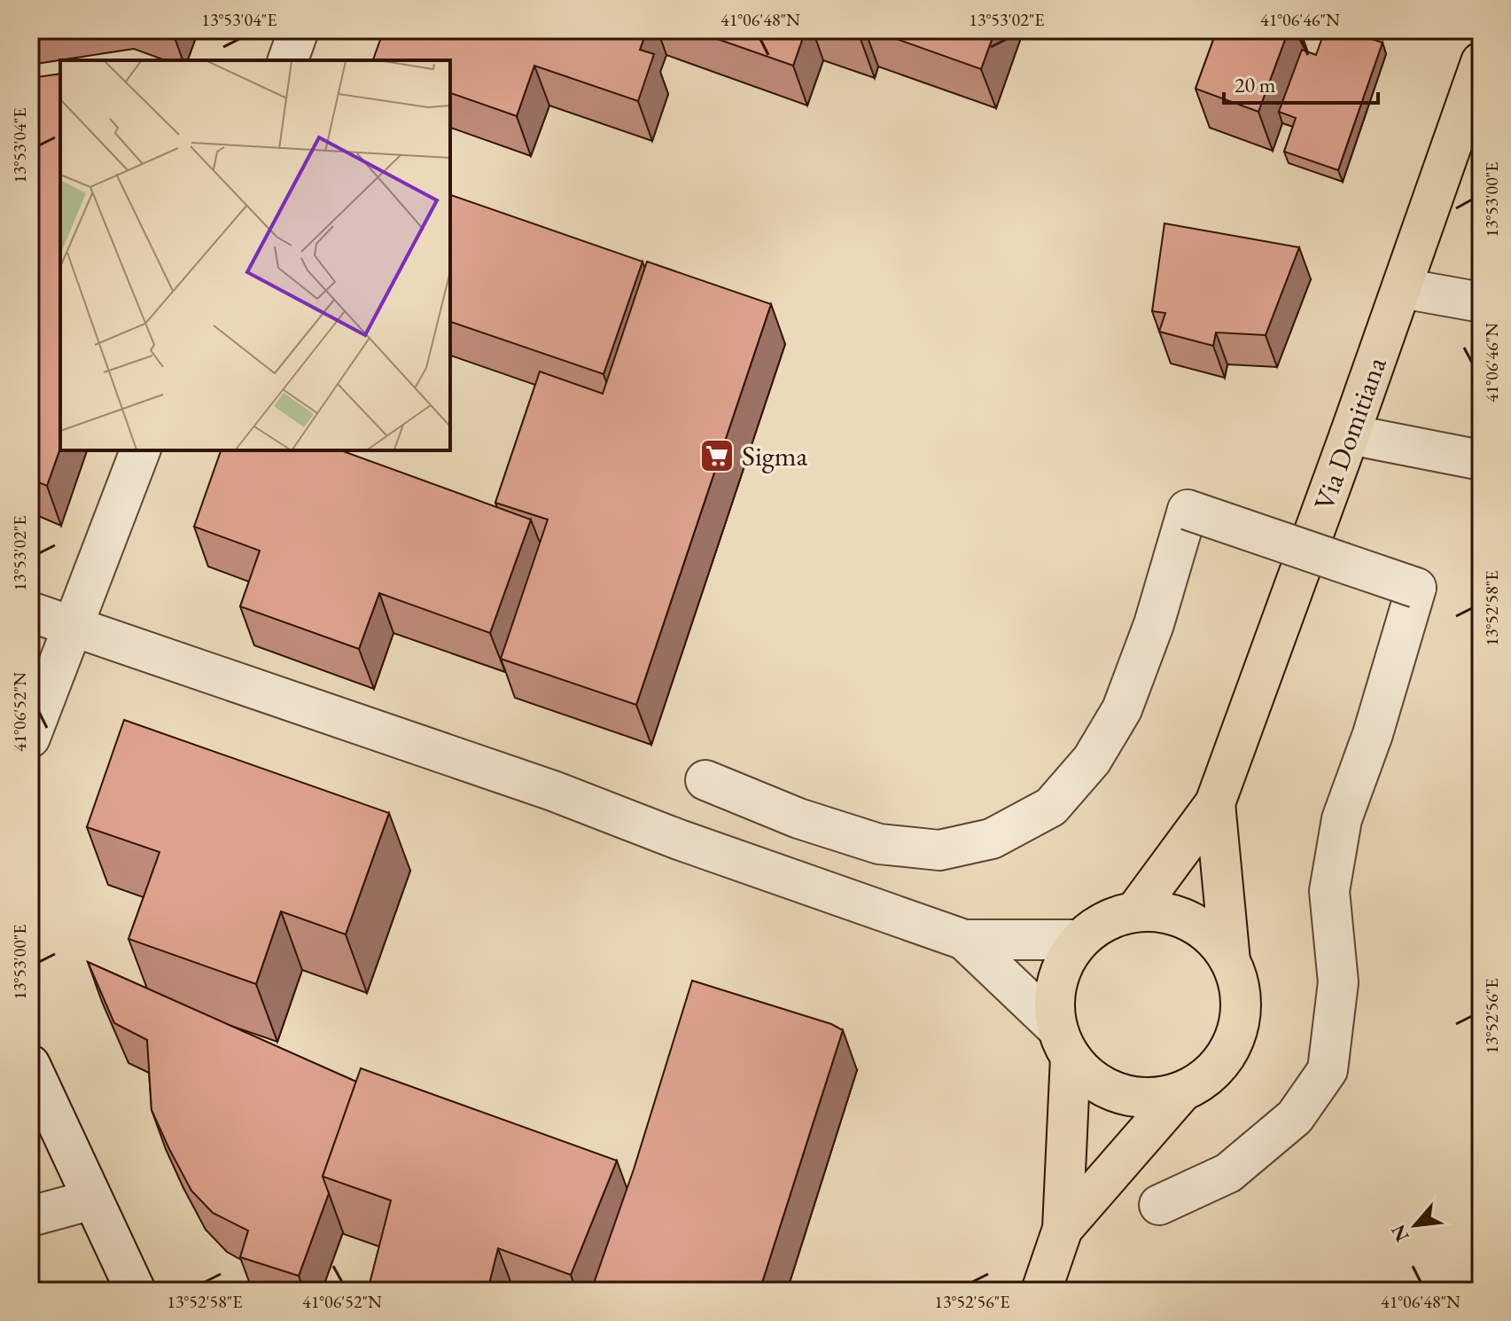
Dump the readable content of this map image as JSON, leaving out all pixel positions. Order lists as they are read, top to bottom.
{
  "streets": {
    "main road": ["Via Domitiana"]
  },
  "places": {
    "supermarket": ["Sigma"]
  },
  "scale_bar": "20 m",
  "north": "bottom left",
  "coordinates": [
    "13°53'04\"E",
    "41°06'48\"N",
    "13°53'02\"E",
    "41°06'46\"N",
    "13°53'00\"E",
    "13°52'58\"E",
    "41°06'52\"N",
    "13°52'56\"E"
  ]
}
